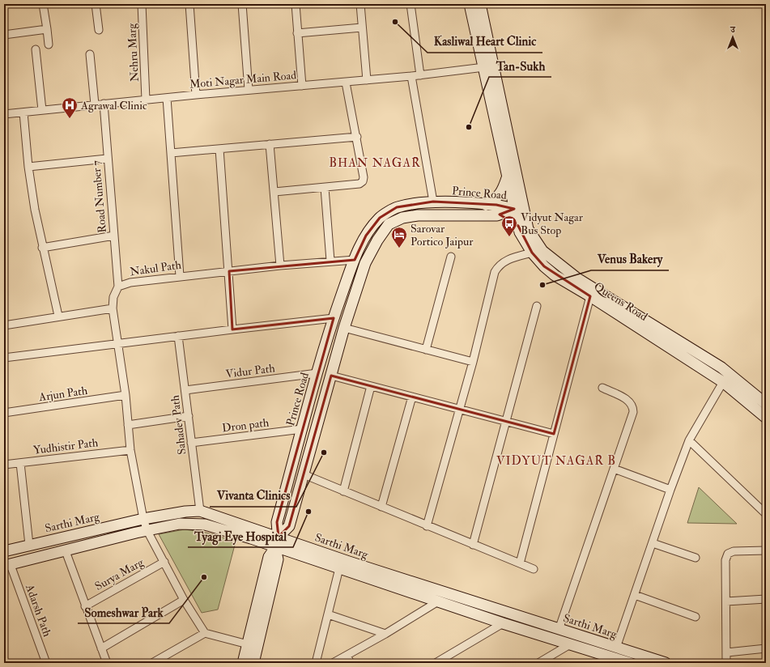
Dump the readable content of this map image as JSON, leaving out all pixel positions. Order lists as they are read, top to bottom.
{
  "streets": {
    "street": [
      "Nehru Marg",
      "Moti Nagar Main Road",
      "Prince Road",
      "Road Number 7",
      "Nakul Path",
      "Queens Road",
      "Vidur Path",
      "Arjun Path",
      "Sahadev Path",
      "Dron path",
      "Yudhistir Path",
      "Sarthi Marg",
      "Surya Marg",
      "Adarsh Path"
    ]
  },
  "crossings": [
    ["Nehru Marg", "Moti Nagar Main Road"],
    ["Moti Nagar Main Road", "Road Number 7"],
    ["Moti Nagar Main Road", "Queens Road"],
    ["Prince Road", "Nakul Path"],
    ["Prince Road", "Queens Road"],
    ["Prince Road", "Vidur Path"],
    ["Prince Road", "Dron path"],
    ["Prince Road", "Sarthi Marg"],
    ["Road Number 7", "Nakul Path"],
    ["Nakul Path", "Arjun Path"],
    ["Nakul Path", "Yudhistir Path"],
    ["Nakul Path", "Sarthi Marg"],
    ["Nakul Path", "Surya Marg"],
    ["Vidur Path", "Sahadev Path"],
    ["Sahadev Path", "Dron path"],
    ["Sahadev Path", "Sarthi Marg"]
  ],
  "districts": ["BHAN NAGAR", "VIDYUT NAGAR B"],
  "places": {
    "other": [
      "Kasliwal Heart Clinic",
      "Tan-Sukh",
      "Venus Bakery",
      "Vivanta Clinics",
      "Tyagi Eye Hospital",
      "Someshwar Park"
    ],
    "hospital": ["Agrawal Clinic"],
    "bus stop": ["Vidyut Nagar Bus Stop"],
    "hotel": ["Sarovar Portico Jaipur"]
  },
  "north": "top"
}
